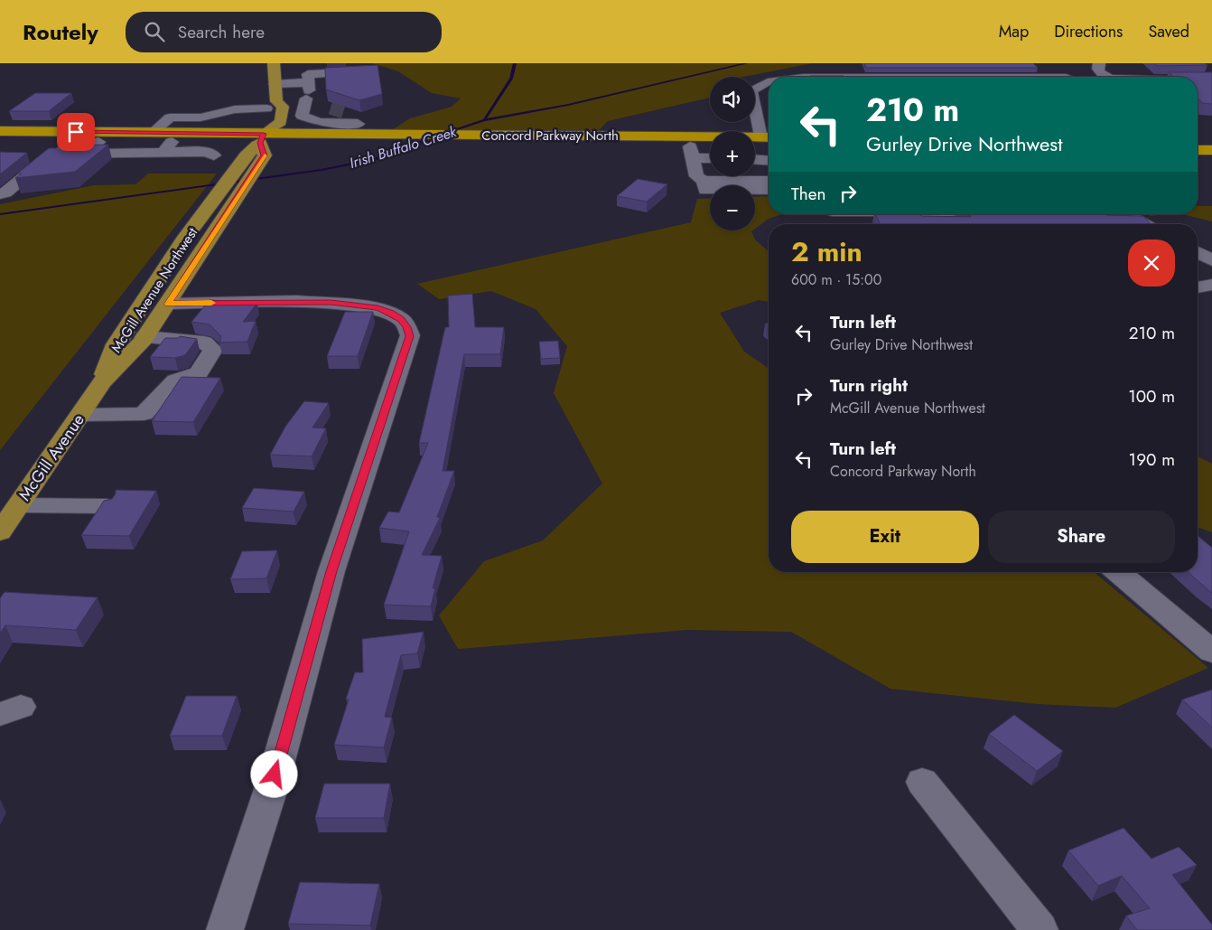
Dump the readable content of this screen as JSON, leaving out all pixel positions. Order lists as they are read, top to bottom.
{
  "streets": {
    "highway": ["Concord Parkway North"],
    "main road": ["McGill Avenue Northwest", "McGill Avenue"]
  },
  "crossings": [
    ["Concord Parkway North", "McGill Avenue Northwest"],
    ["McGill Avenue Northwest", "McGill Avenue"]
  ],
  "water": ["Irish Buffalo Creek"],
  "page": {
    "header": "Routely",
    "search": "Search here",
    "nav": ["Map", "Directions", "Saved"],
    "map_buttons": ["+", "−"],
    "turn": ["210 m", "Gurley Drive Northwest"],
    "then": "Then",
    "heading": ["2 min", "600 m · 15:00"],
    "list": [
      {
        "name": "Turn left",
        "note": "Gurley Drive Northwest",
        "value": "210 m"
      },
      {
        "name": "Turn right",
        "note": "McGill Avenue Northwest",
        "value": "100 m"
      },
      {
        "name": "Turn left",
        "note": "Concord Parkway North",
        "value": "190 m"
      }
    ],
    "buttons": ["Exit", "Share"]
  }
}
